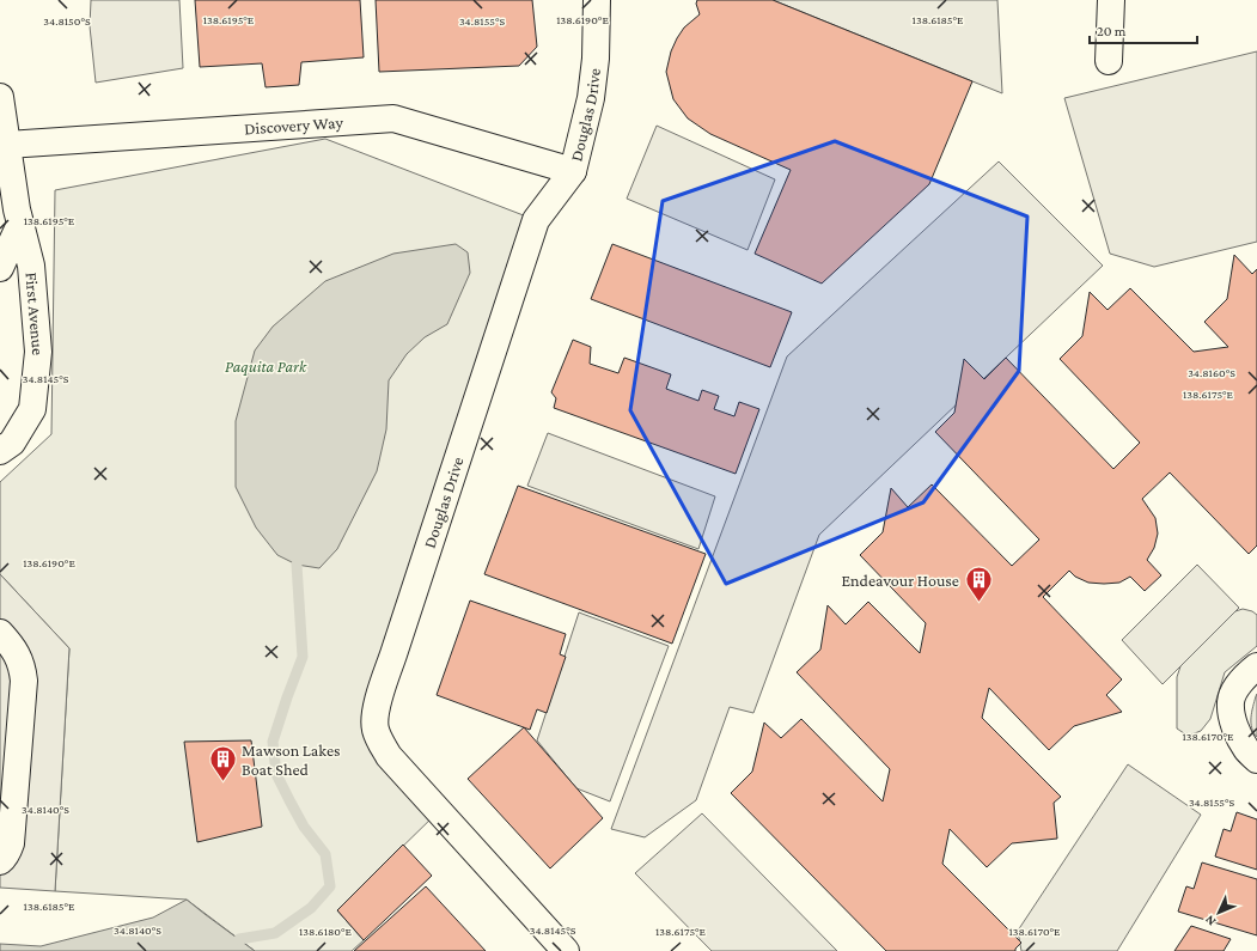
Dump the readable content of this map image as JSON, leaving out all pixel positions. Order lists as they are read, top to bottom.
{
  "streets": {
    "street": ["Douglas Drive", "Discovery Way", "First Avenue"]
  },
  "crossings": [
    ["Douglas Drive", "Discovery Way"],
    ["Discovery Way", "First Avenue"]
  ],
  "parks": ["Paquita Park"],
  "places": {
    "building": ["Endeavour House", "Mawson Lakes Boat Shed"]
  },
  "scale_bar": "20 m",
  "north": "bottom left",
  "coordinates": [
    "138.6195°E",
    "138.6190°E",
    "138.6185°E",
    "34.8150°S",
    "34.8155°S",
    "34.8160°S",
    "34.8145°S",
    "138.6175°E",
    "138.6170°E",
    "34.8140°S",
    "138.6180°E"
  ]
}
